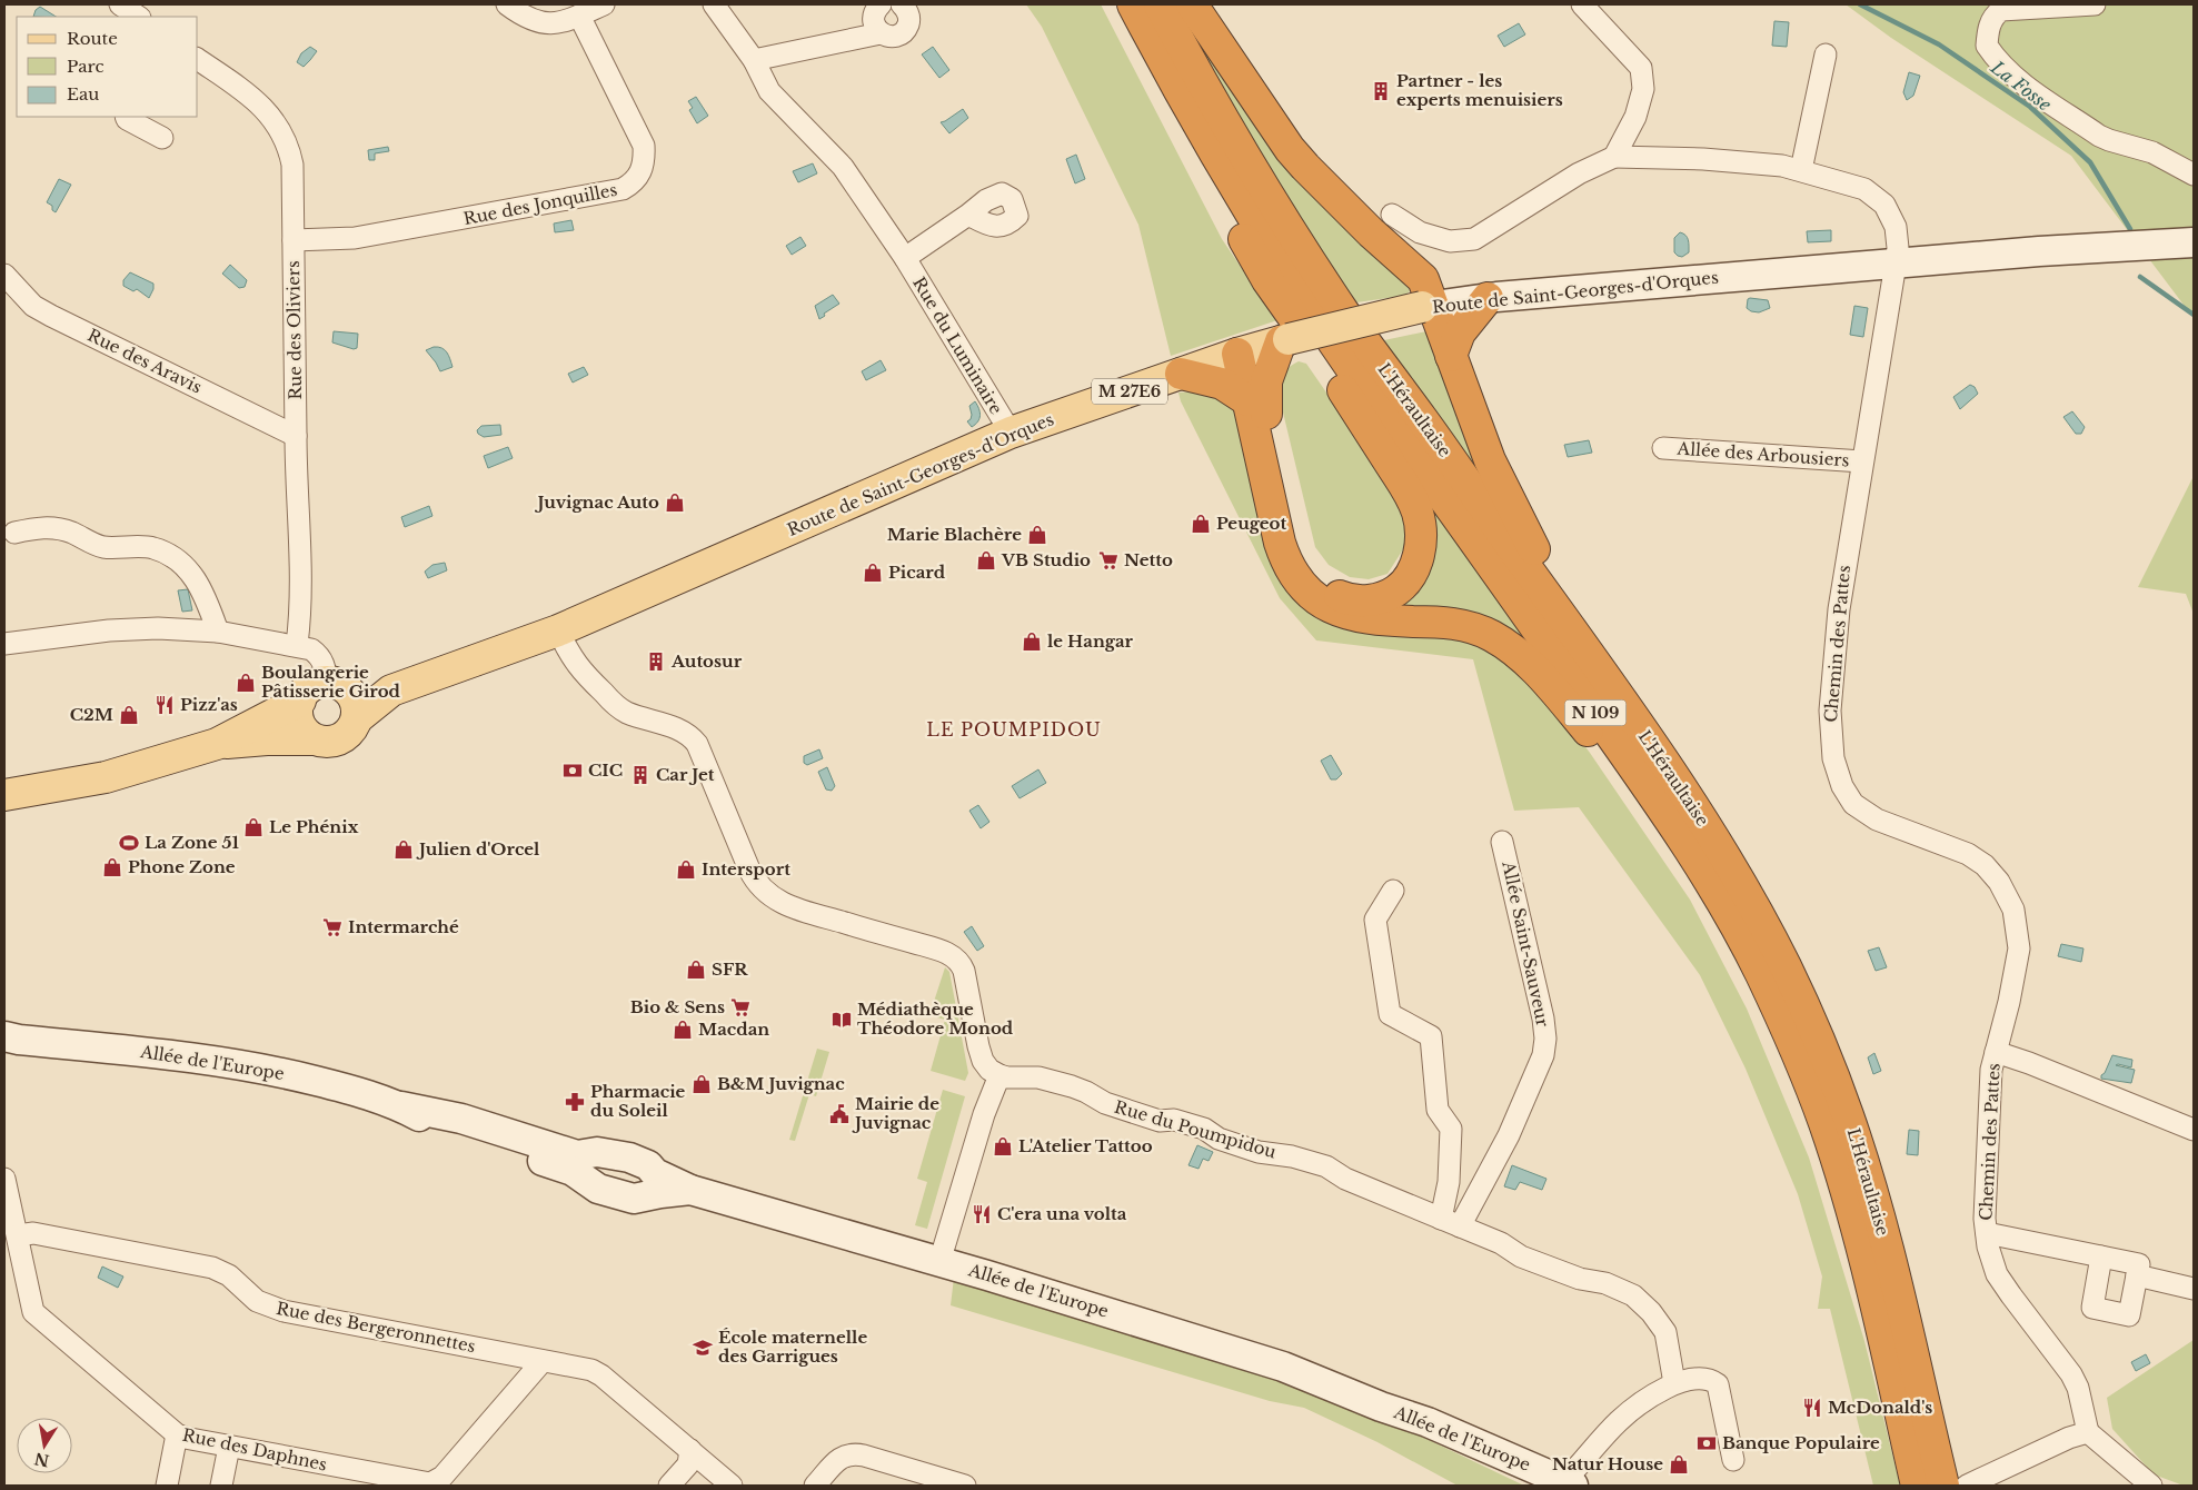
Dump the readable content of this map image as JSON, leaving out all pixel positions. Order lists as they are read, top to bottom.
{
  "streets": {
    "highway": ["L'Héraultaise", "N 109"],
    "main road": ["Route de Saint-Georges-d'Orques", "M 27E6"],
    "street": [
      "Rue des Jonquilles",
      "Rue des Oliviers",
      "Rue du Luminaire",
      "Rue des Aravis",
      "Allée des Arbousiers",
      "Chemin des Pattes",
      "Allée Saint-Sauveur",
      "Allée de l'Europe",
      "Rue du Poumpidou",
      "Rue des Bergeronnettes",
      "Rue des Daphnes"
    ]
  },
  "crossings": [
    ["Rue des Jonquilles", "Rue des Oliviers"],
    ["Route de Saint-Georges-d'Orques", "Rue du Luminaire"],
    ["Route de Saint-Georges-d'Orques", "M 27E6"],
    ["Route de Saint-Georges-d'Orques", "Chemin des Pattes"],
    ["Rue des Oliviers", "Rue des Aravis"],
    ["M 27E6", "Chemin des Pattes"],
    ["Allée des Arbousiers", "Chemin des Pattes"],
    ["Allée Saint-Sauveur", "Rue du Poumpidou"],
    ["Rue des Bergeronnettes", "Rue des Daphnes"]
  ],
  "districts": ["LE POUMPIDOU"],
  "water": ["La Fosse"],
  "places": {
    "building": ["Partner - les experts menuisiers", "Autosur", "Car Jet"],
    "shop": [
      "Juvignac Auto",
      "Peugeot",
      "Marie Blachère",
      "VB Studio",
      "Picard",
      "le Hangar",
      "Boulangerie Pâtisserie Girod",
      "C2M",
      "Le Phénix",
      "Julien d'Orcel",
      "Phone Zone",
      "Intersport",
      "SFR",
      "Macdan",
      "B&M Juvignac",
      "L'Atelier Tattoo",
      "Natur House"
    ],
    "supermarket": ["Netto", "Intermarché", "Bio & Sens"],
    "restaurant": ["Pizz'as", "C'era una volta", "McDonald's"],
    "bank": ["CIC", "Banque Populaire"],
    "sports": ["La Zone 51"],
    "library": ["Médiathèque Théodore Monod"],
    "pharmacy": ["Pharmacie du Soleil"],
    "public building": ["Mairie de Juvignac"],
    "school or university": ["École maternelle des Garrigues"]
  },
  "legend": ["Route", "Parc", "Eau"],
  "north": "bottom"
}
